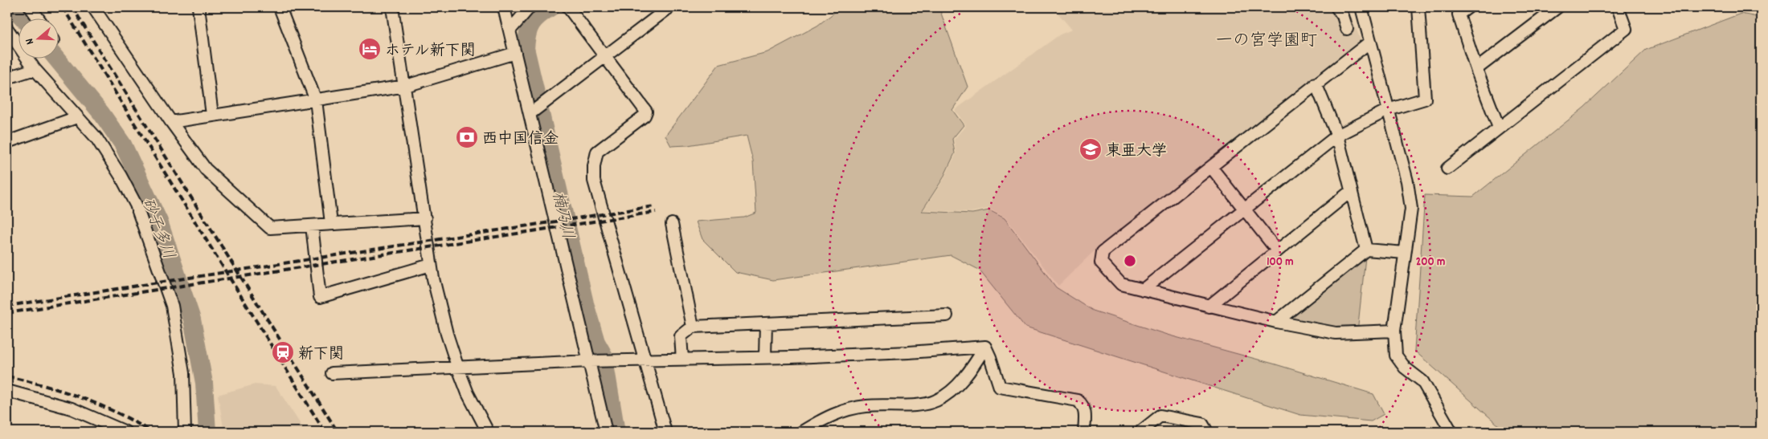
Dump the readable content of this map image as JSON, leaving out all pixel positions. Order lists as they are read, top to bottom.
{
  "districts": ["一の宮学園町"],
  "water": ["楠乃川", "砂子多川"],
  "places": {
    "hotel": ["ホテル新下関"],
    "bank": ["西中国信金"],
    "school or university": ["東亜大学"],
    "station": ["新下関"]
  },
  "north": "left",
  "rings": ["100 m", "200 m"]
}
